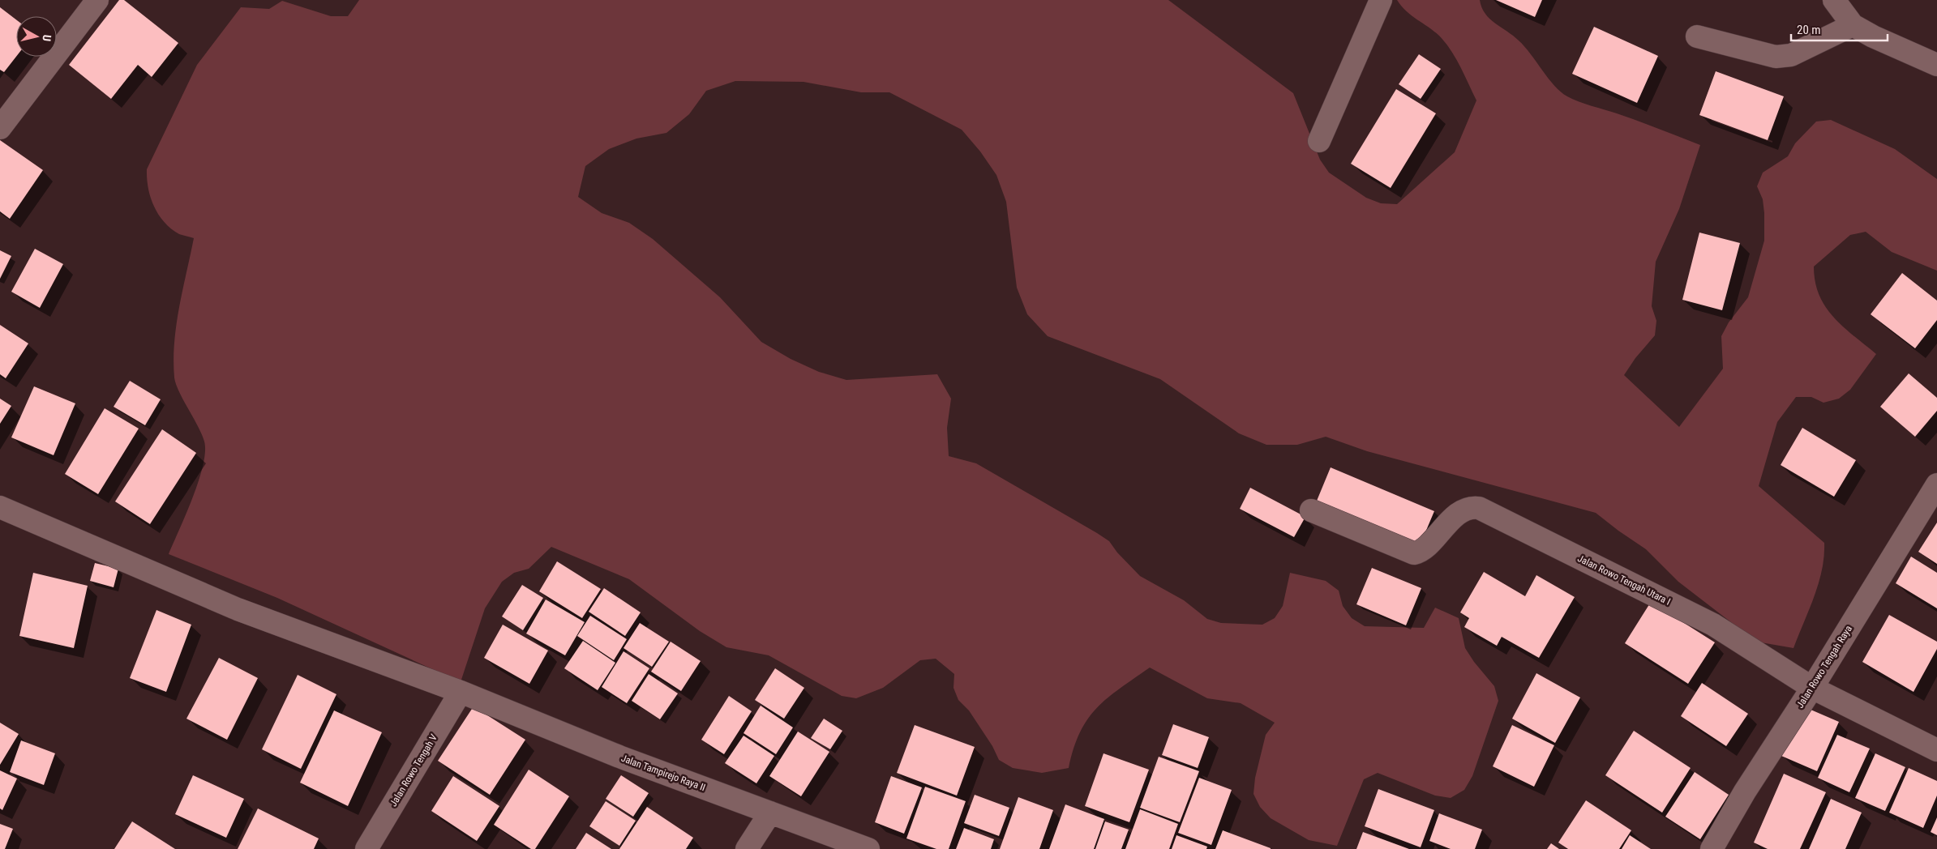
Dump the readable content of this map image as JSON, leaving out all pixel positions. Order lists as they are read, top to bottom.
{
  "streets": {
    "street": [
      "Jalan Rowo Tengah Utara I",
      "Jalan Rowo Tengah Raya",
      "Jalan Rowo Tengah V",
      "Jalan Tampirejo Raya II"
    ]
  },
  "crossings": [
    ["Jalan Rowo Tengah Utara I", "Jalan Rowo Tengah Raya"],
    ["Jalan Rowo Tengah V", "Jalan Tampirejo Raya II"]
  ],
  "scale_bar": "20 m",
  "north": "right"
}
